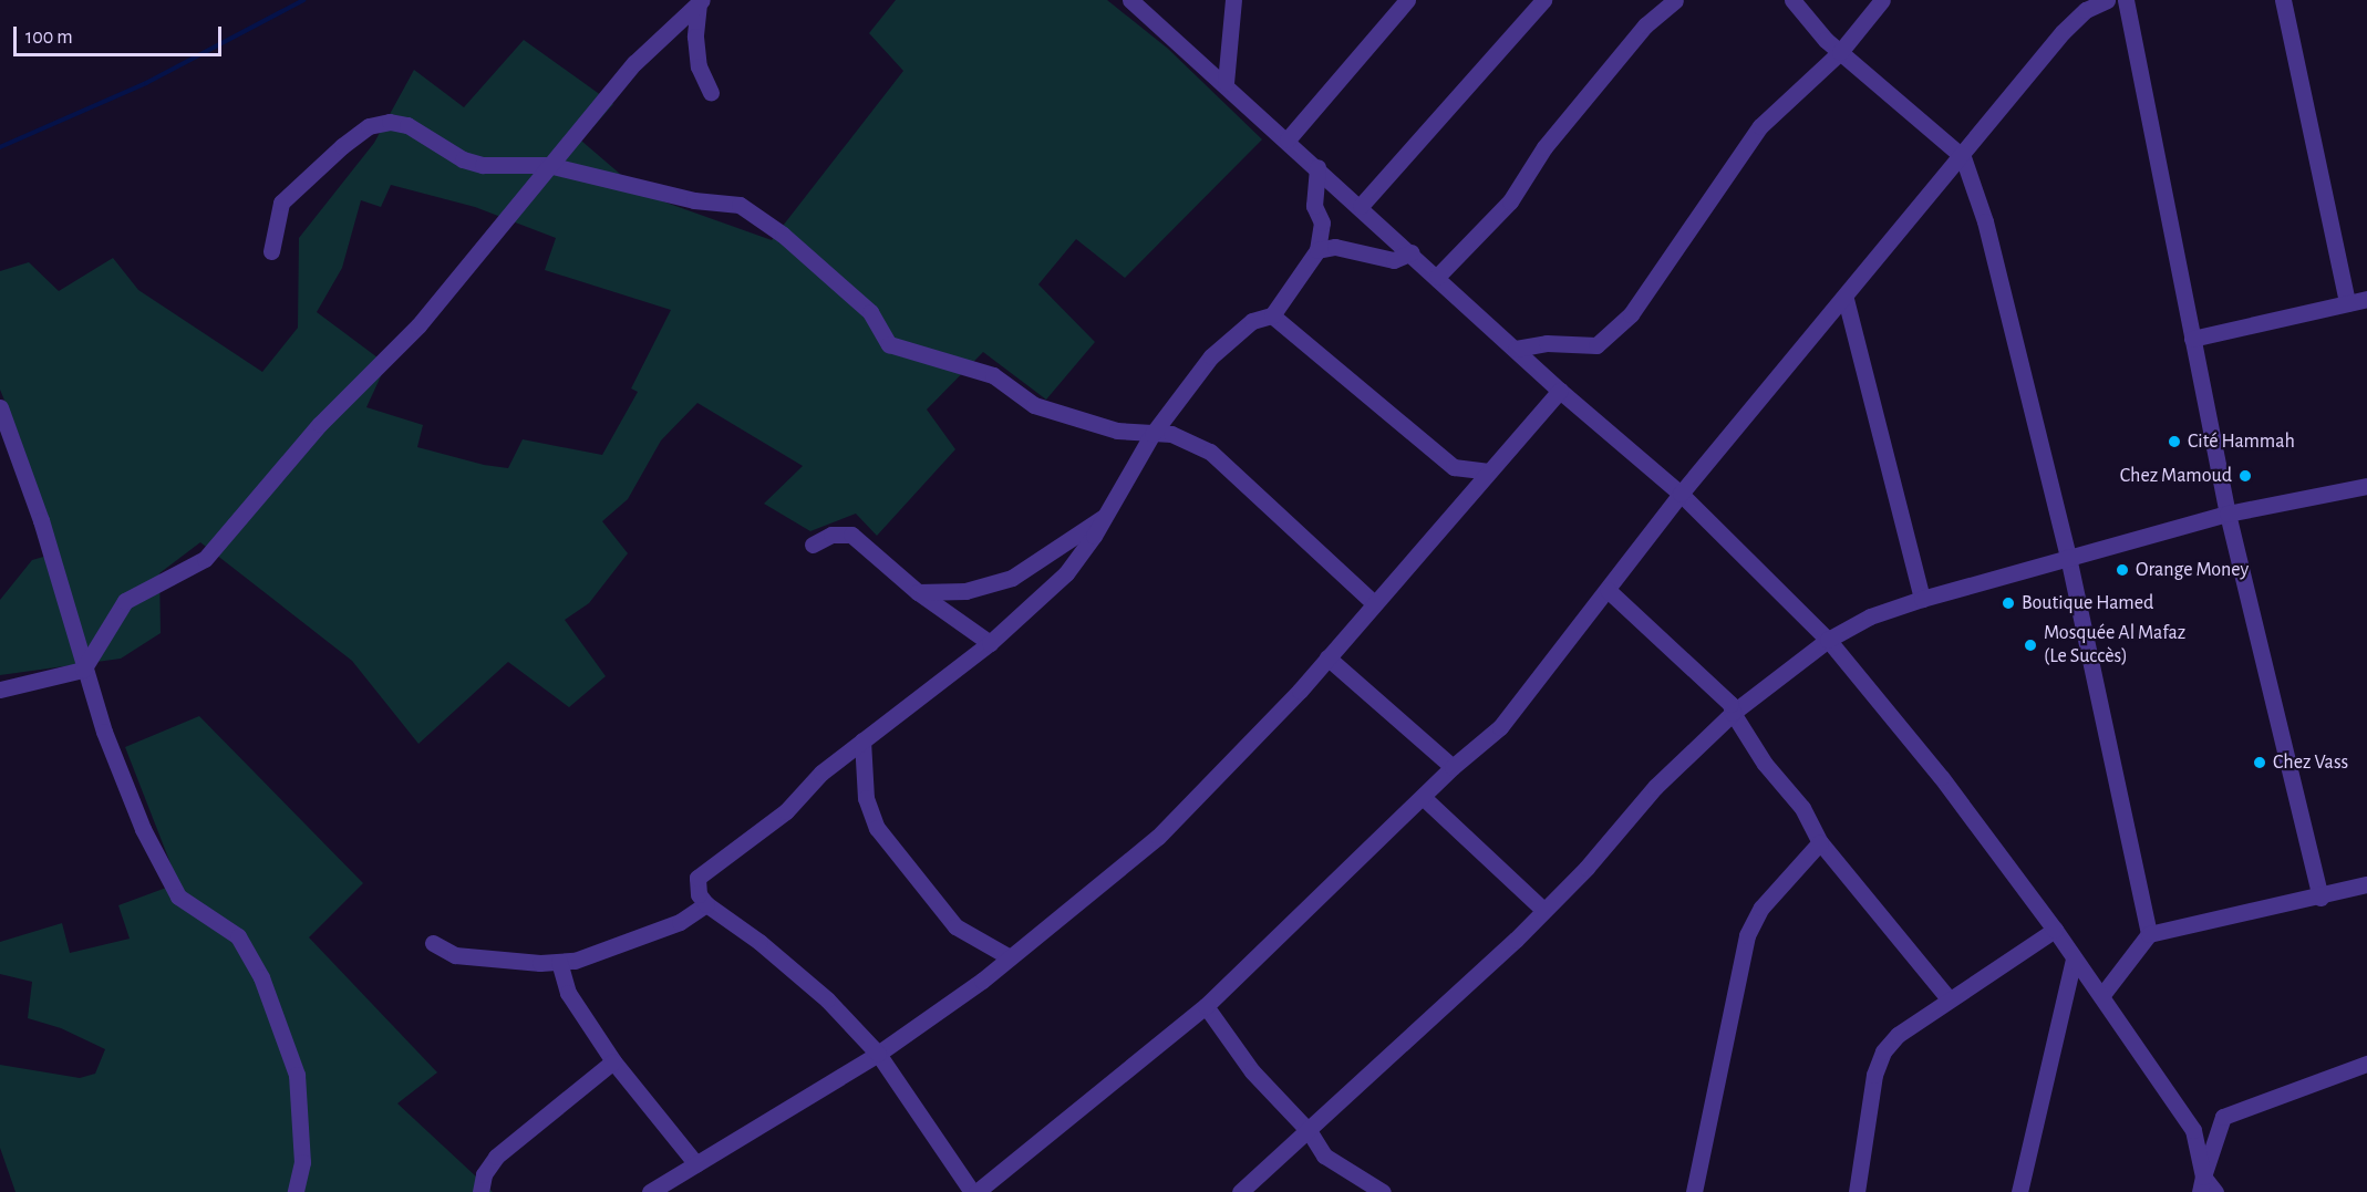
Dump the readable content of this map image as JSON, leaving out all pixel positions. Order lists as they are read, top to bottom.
{
  "places": [
    "Cité Hammah",
    "Chez Mamoud",
    "Orange Money",
    "Boutique Hamed",
    "Mosquée Al Mafaz (Le Succès)",
    "Chez Vass"
  ],
  "scale_bar": "100 m"
}
